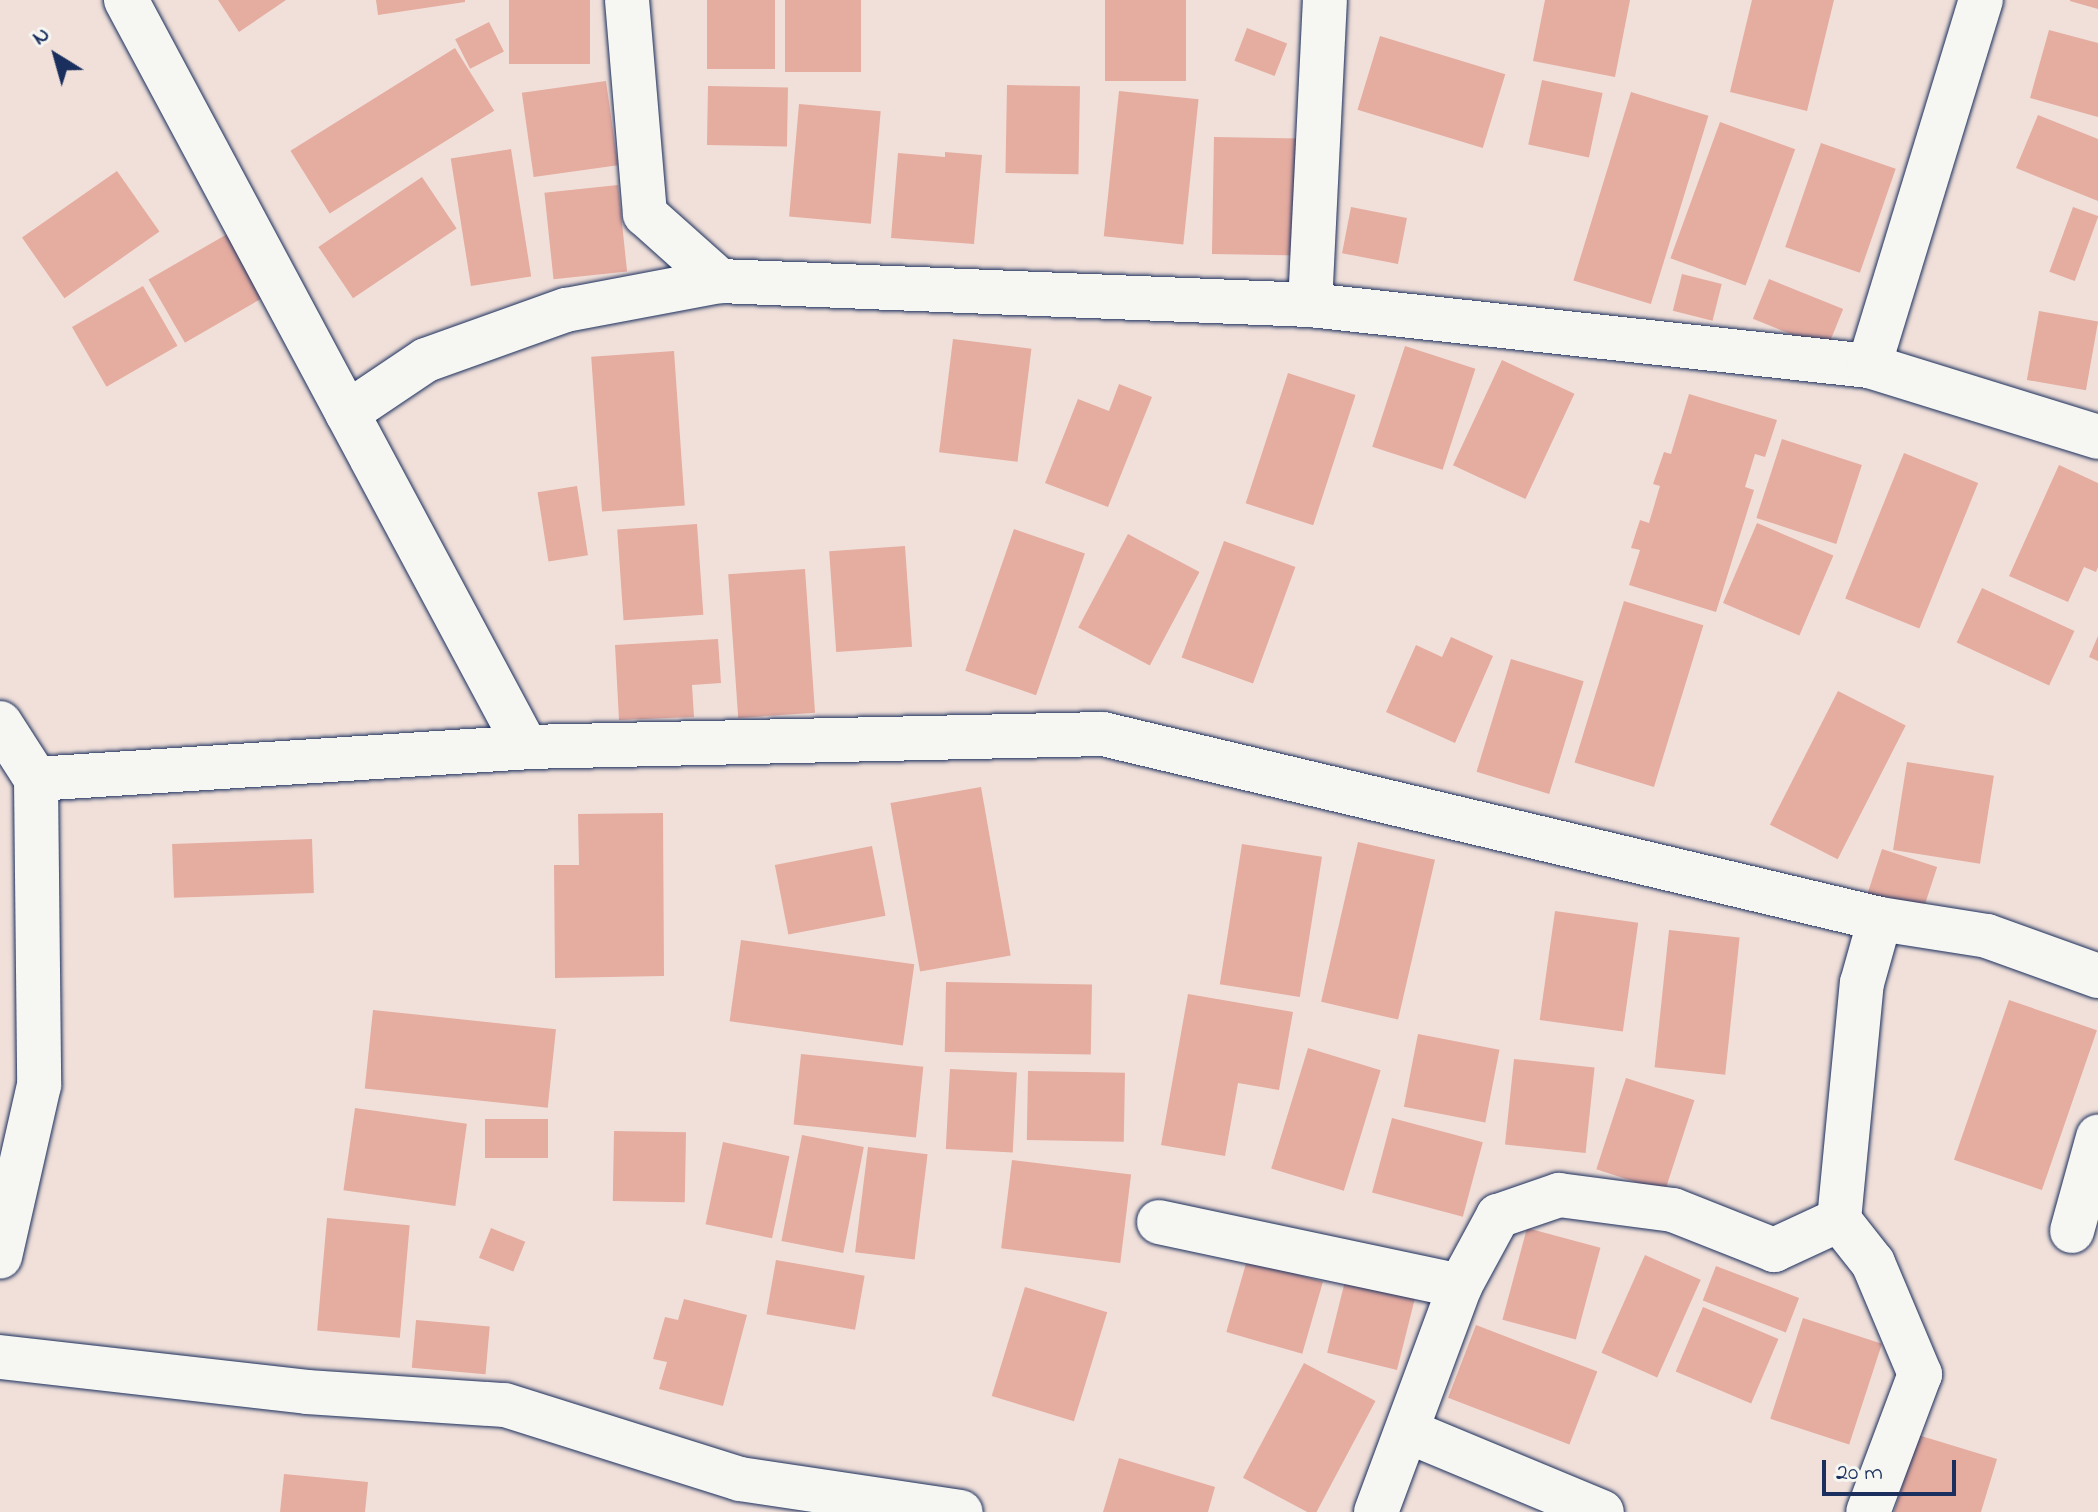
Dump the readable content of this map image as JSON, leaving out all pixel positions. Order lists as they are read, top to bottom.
{
  "scale_bar": "20 m",
  "north": "top left"
}
